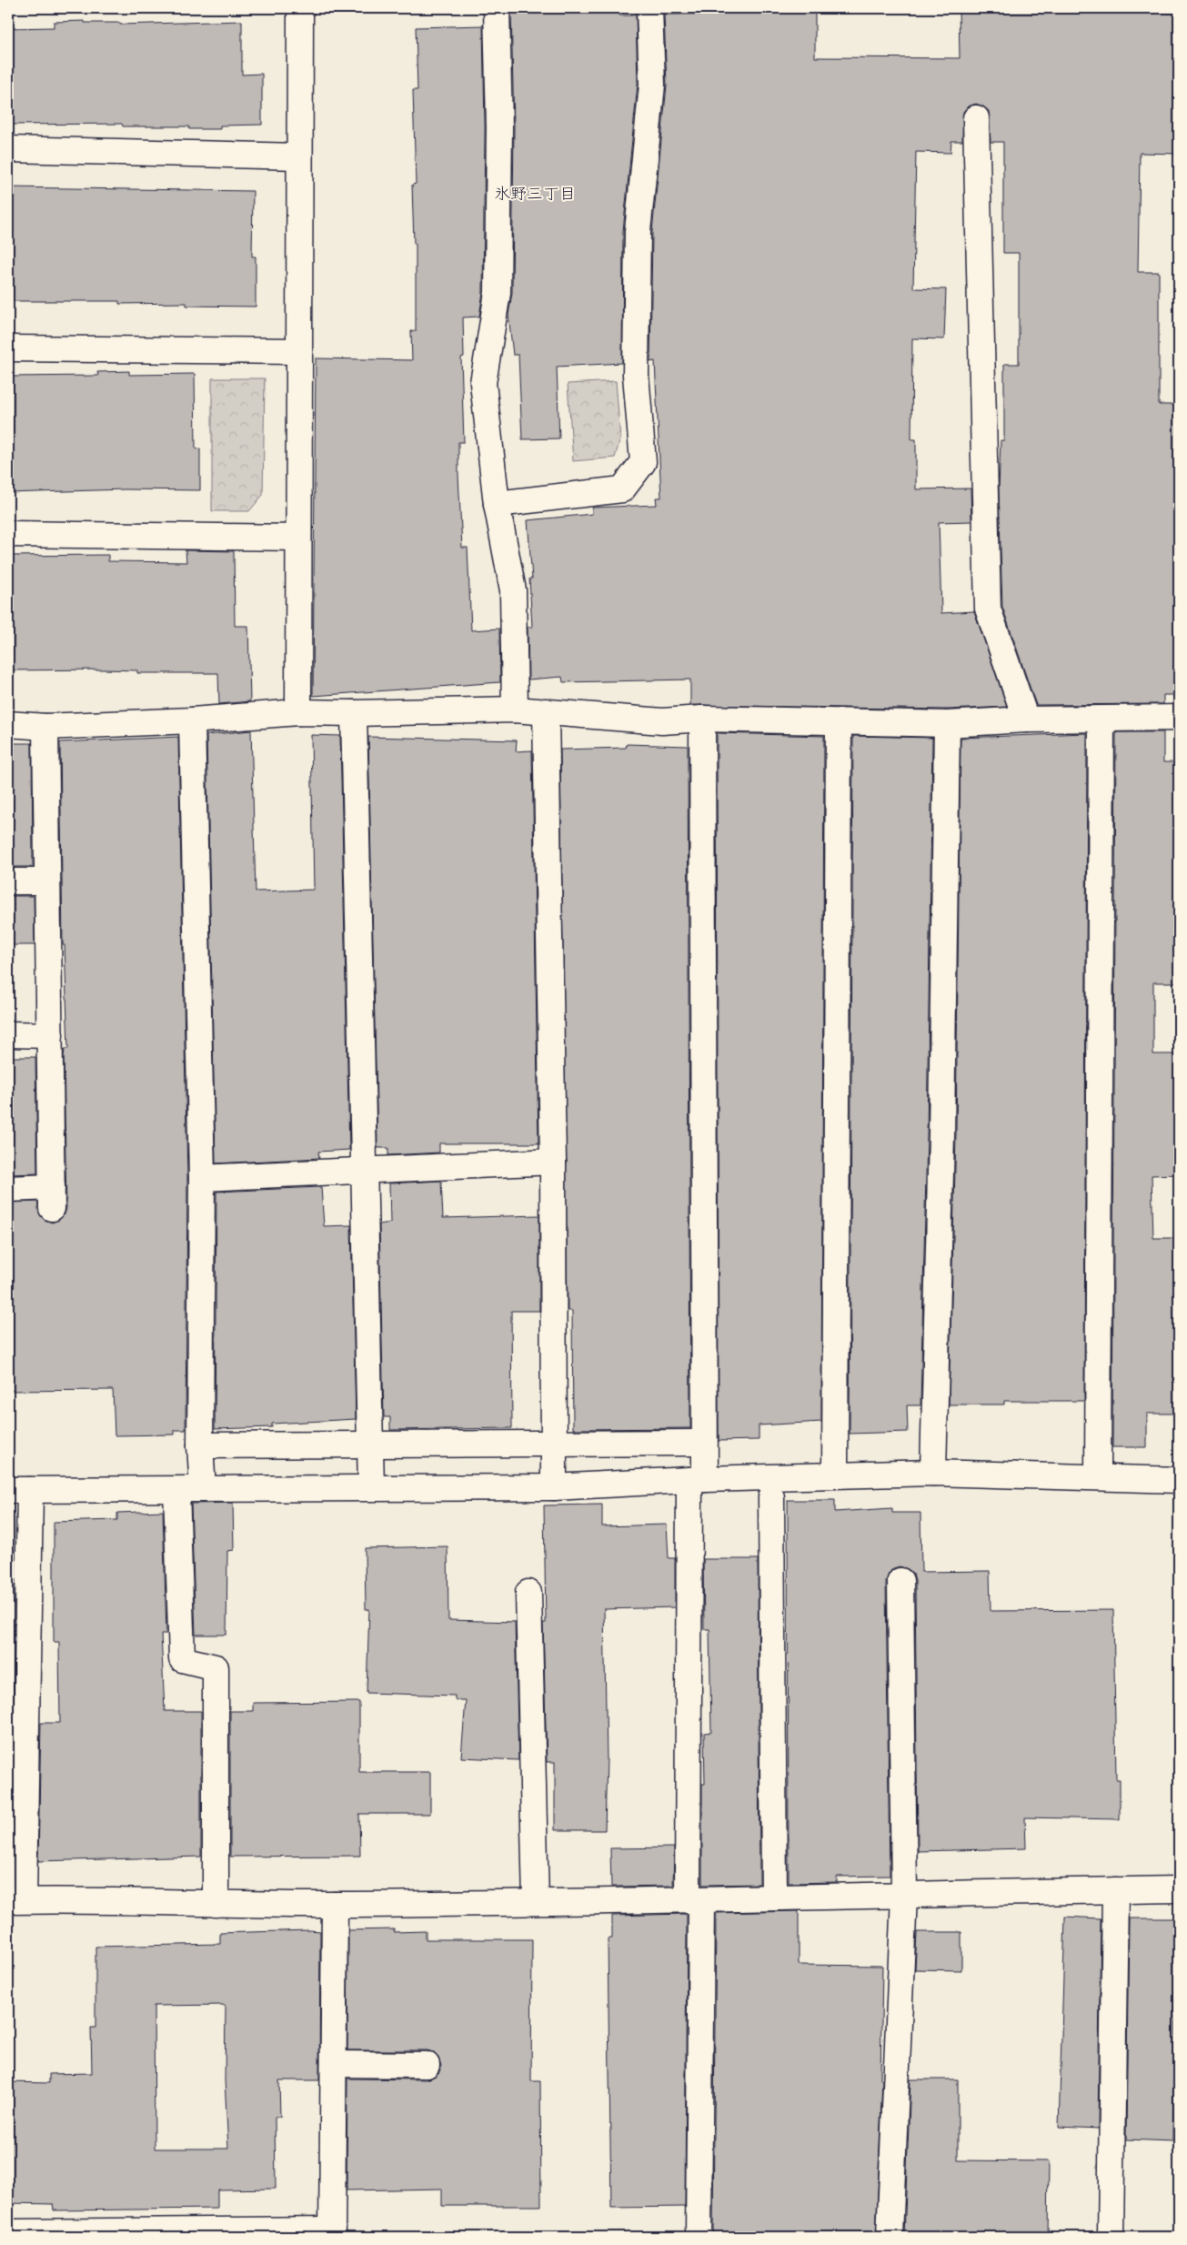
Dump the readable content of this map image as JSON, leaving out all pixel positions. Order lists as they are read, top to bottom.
{
  "districts": ["氷野三丁目"]
}
